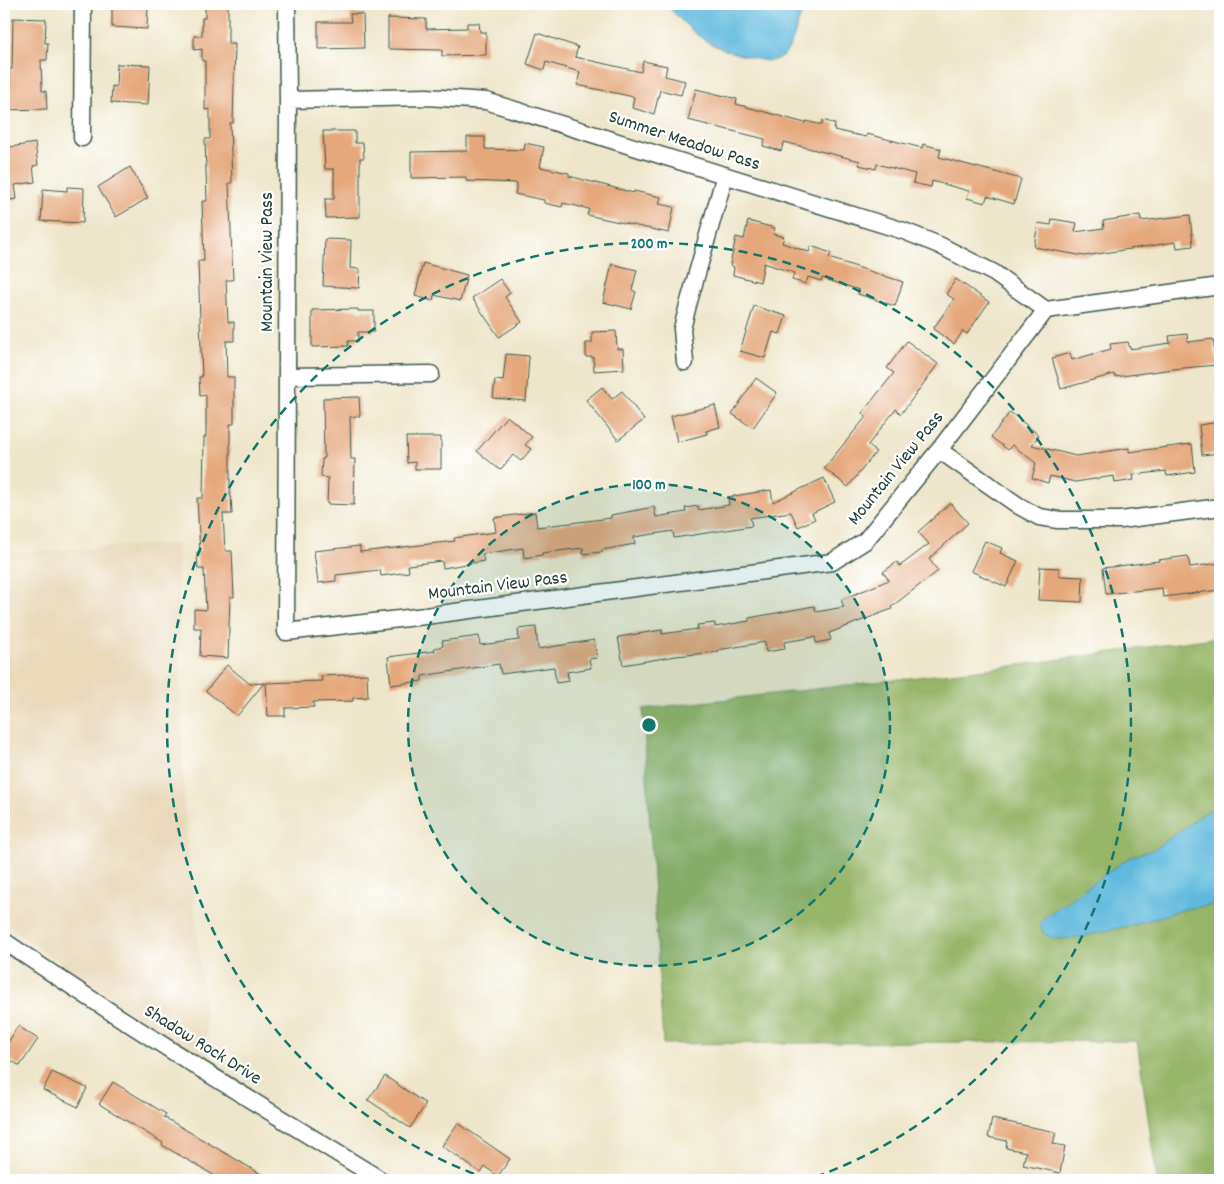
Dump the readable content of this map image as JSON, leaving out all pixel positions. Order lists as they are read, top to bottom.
{
  "streets": {
    "street": ["Summer Meadow Pass", "Mountain View Pass", "Shadow Rock Drive"]
  },
  "crossings": [
    ["Summer Meadow Pass", "Mountain View Pass"]
  ],
  "rings": ["200 m", "100 m"]
}
